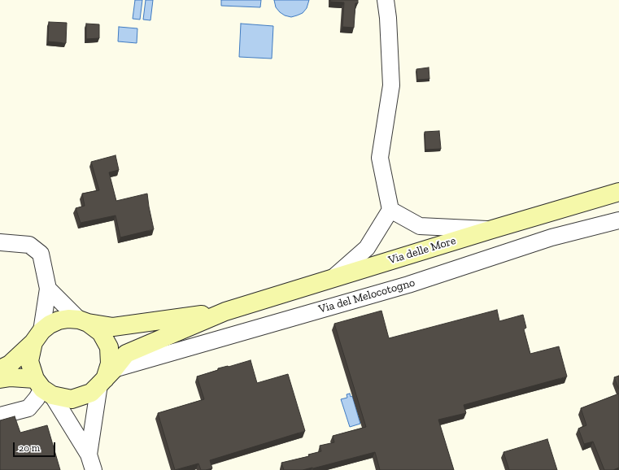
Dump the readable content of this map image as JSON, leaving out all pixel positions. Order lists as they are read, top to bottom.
{
  "streets": {
    "main road": ["Via delle More"],
    "street": ["Via del Melocotogno"]
  },
  "scale_bar": "20 m"
}
